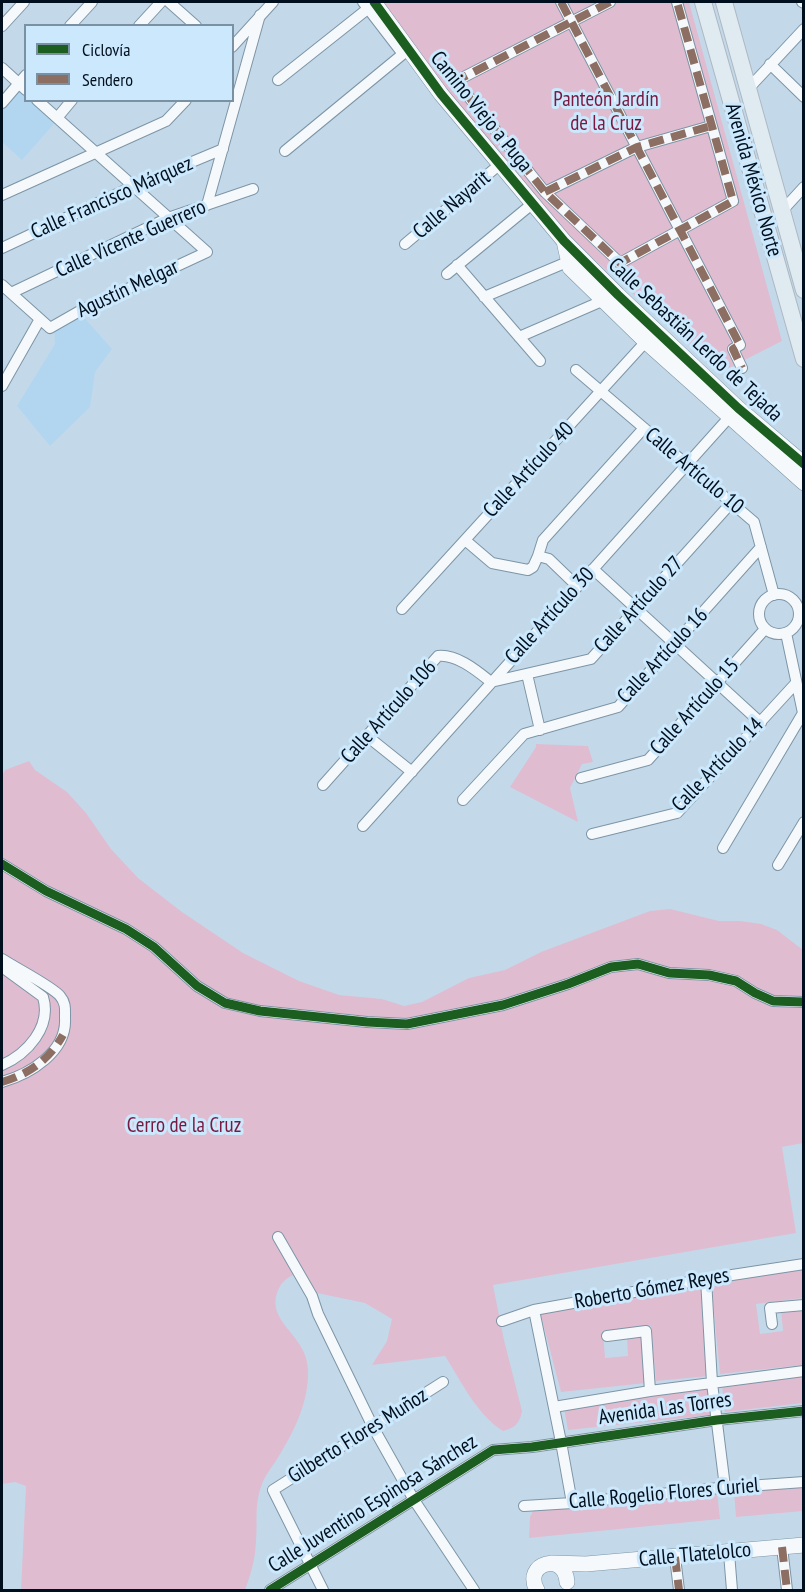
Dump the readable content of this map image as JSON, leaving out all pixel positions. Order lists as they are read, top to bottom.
{
  "streets": {
    "main road": ["Avenida México Norte"],
    "street": [
      "Camino Viejo a Puga",
      "Calle Francisco Márquez",
      "Calle Nayarit",
      "Calle Vicente Guerrero",
      "Agustín Melgar",
      "Calle Sebastián Lerdo de Tejada",
      "Calle Artículo 40",
      "Calle Artículo 10",
      "Calle Artículo 27",
      "Calle Artículo 30",
      "Calle Artículo 16",
      "Calle Artículo 15",
      "Calle Artículo 106",
      "Calle Artículo 14",
      "Roberto Gómez Reyes",
      "Avenida Las Torres",
      "Gilberto Flores Muñoz",
      "Calle Rogelio Flores Curiel",
      "Calle Juventino Espinosa Sánchez",
      "Calle Tlatelolco"
    ]
  },
  "crossings": [
    ["Camino Viejo a Puga", "Calle Nayarit"],
    ["Camino Viejo a Puga", "Calle Sebastián Lerdo de Tejada"],
    ["Calle Vicente Guerrero", "Agustín Melgar"],
    ["Calle Sebastián Lerdo de Tejada", "Calle Artículo 40"],
    ["Calle Sebastián Lerdo de Tejada", "Calle Artículo 30"],
    ["Calle Artículo 40", "Calle Artículo 10"],
    ["Calle Artículo 10", "Calle Artículo 27"],
    ["Calle Artículo 10", "Calle Artículo 30"],
    ["Calle Artículo 10", "Calle Artículo 16"],
    ["Calle Artículo 10", "Calle Artículo 15"],
    ["Calle Artículo 27", "Calle Artículo 30"],
    ["Calle Artículo 27", "Calle Artículo 106"],
    ["Calle Artículo 30", "Calle Artículo 106"],
    ["Avenida Las Torres", "Calle Juventino Espinosa Sánchez"],
    ["Gilberto Flores Muñoz", "Calle Juventino Espinosa Sánchez"]
  ],
  "parks": ["Panteón Jardín de la Cruz", "Cerro de la Cruz"],
  "legend": ["Ciclovía", "Sendero"]
}
